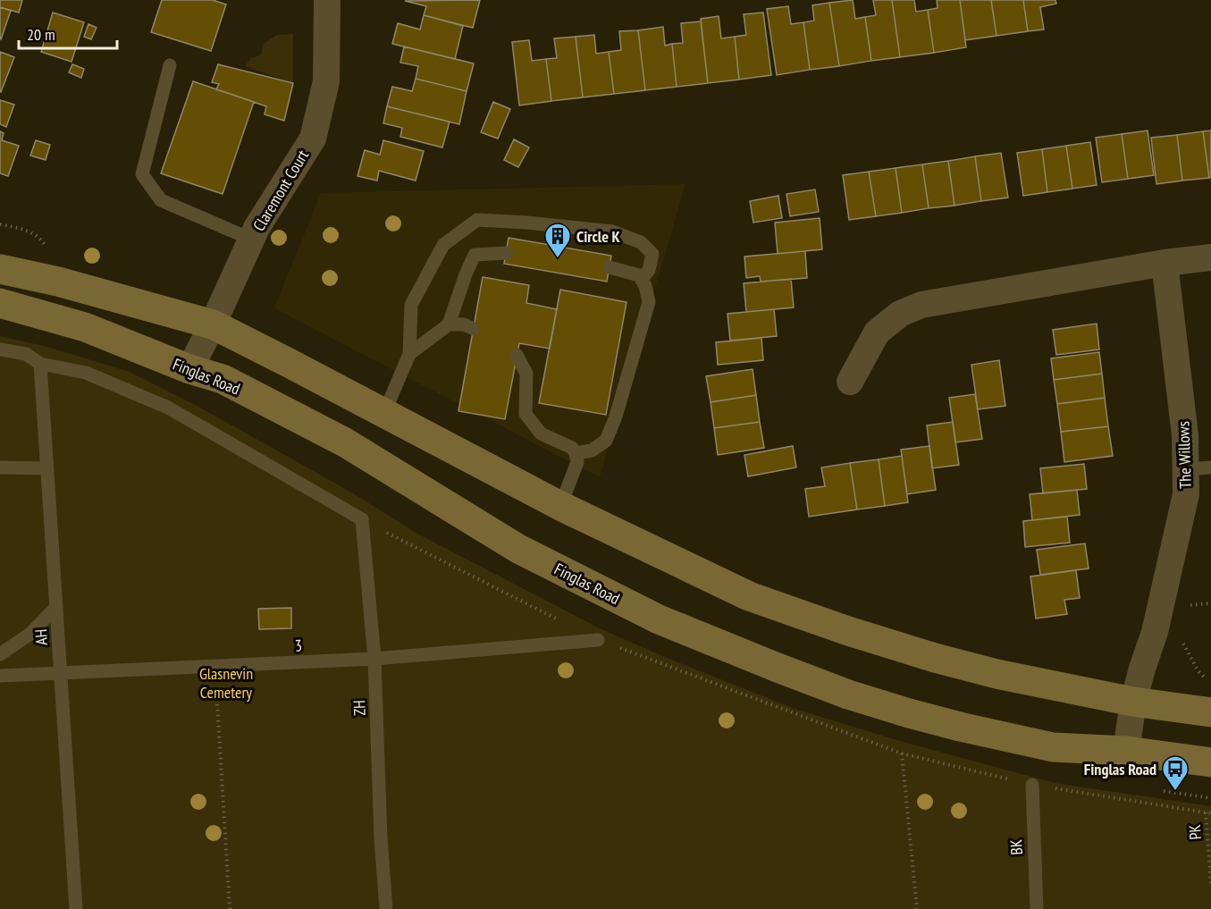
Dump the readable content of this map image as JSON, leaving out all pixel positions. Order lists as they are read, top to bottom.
{
  "streets": {
    "main road": ["Finglas Road"],
    "street": ["Claremont Court", "The Willows"],
    "lane": [
      "AH",
      "3",
      "ZH",
      "BK"
    ],
    "path": ["PK"]
  },
  "crossings": [
    ["Claremont Court", "Finglas Road"],
    ["Finglas Road", "The Willows"],
    ["AH", "3"],
    ["AH", "ZH"],
    ["3", "ZH"]
  ],
  "parks": ["Glasnevin Cemetery"],
  "places": {
    "building": ["Circle K"],
    "bus stop": ["Finglas Road"]
  },
  "scale_bar": "20 m"
}
